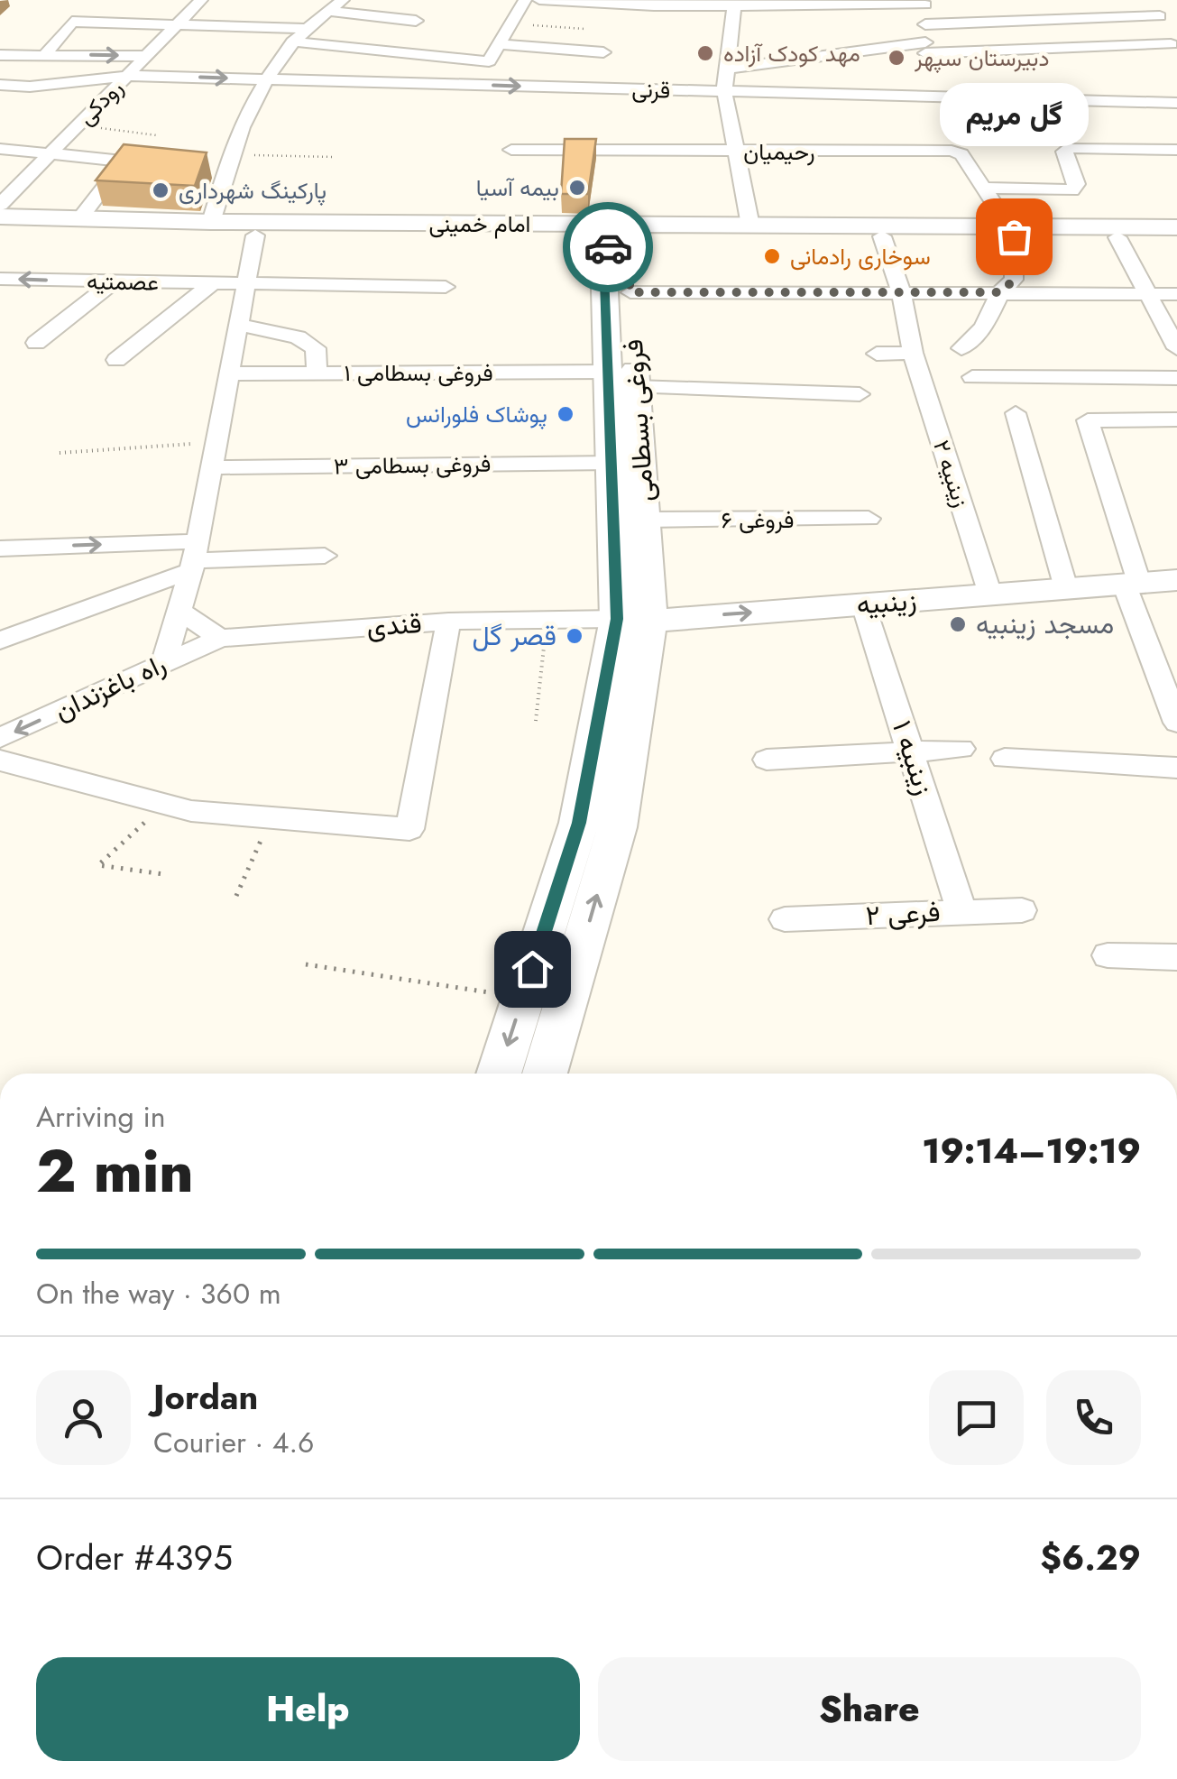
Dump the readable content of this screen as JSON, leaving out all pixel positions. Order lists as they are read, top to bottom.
{
  "streets": {
    "main road": ["امام خمینی", "فروغی بسطامی", "زینبیه"],
    "street": [
      "قرنی",
      "رودکی",
      "رحیمیان",
      "عصمتیه",
      "فروغی بسطامی ۱",
      "فروغی بسطامی ۳",
      "زینبیه ۲",
      "فروغی ۶",
      "قندی",
      "راه باغزندان",
      "زینبیه ۱",
      "فرعی ۲"
    ]
  },
  "crossings": [
    ["قرنی", "رودکی"],
    ["رحیمیان", "امام خمینی"],
    ["امام خمینی", "فروغی بسطامی"],
    ["امام خمینی", "زینبیه ۲"],
    ["فروغی بسطامی ۱", "فروغی بسطامی"],
    ["فروغی بسطامی", "فروغی بسطامی ۳"],
    ["فروغی بسطامی", "فروغی ۶"],
    ["فروغی بسطامی", "زینبیه"],
    ["فروغی بسطامی", "قندی"],
    ["زینبیه ۲", "زینبیه"],
    ["زینبیه", "قندی"],
    ["زینبیه", "زینبیه ۱"],
    ["قندی", "راه باغزندان"],
    ["زینبیه ۱", "فرعی ۲"]
  ],
  "one_way": ["زینبیه"],
  "places": [
    "مهد کودک آزاده",
    "دبیرستان سپهر",
    "بیمه آسیا",
    "پارکینگ شهرداری",
    "گل مریم",
    "سوخاری رادمانی",
    "پوشاک فلورانس",
    "مسجد زینبیه",
    "قصر گل"
  ],
  "page": {
    "bubble": "گل مریم",
    "heading": ["2 min", "Arriving in", "19:14–19:19"],
    "panel": [
      "Jordan",
      "Courier · 4.6",
      "Order #4395",
      "$6.29"
    ],
    "bar": "On the way · 360 m",
    "buttons": ["Help", "Share"]
  }
}
